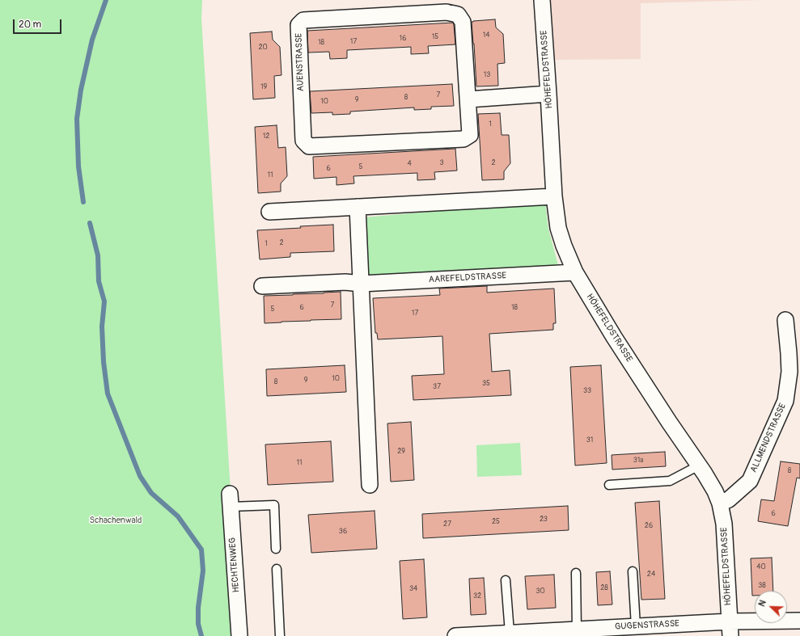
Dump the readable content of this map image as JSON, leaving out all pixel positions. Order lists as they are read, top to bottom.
{
  "streets": {
    "street": [
      "AUENSTRASSE",
      "HÖHEFELDSTRASSE",
      "AAREFELDSTRASSE",
      "ALLMENDSTRASSE",
      "HECHTENWEG",
      "GUGENSTRASSE"
    ]
  },
  "crossings": [
    ["HÖHEFELDSTRASSE", "AAREFELDSTRASSE"],
    ["HÖHEFELDSTRASSE", "ALLMENDSTRASSE"],
    ["HÖHEFELDSTRASSE", "GUGENSTRASSE"]
  ],
  "parks": ["Schachenwald"],
  "house_numbers": [
    "14",
    "15",
    "16",
    "17",
    "18",
    "20",
    "13",
    "19",
    "7",
    "8",
    "9",
    "10",
    "1",
    "12",
    "3",
    "2",
    "4",
    "5",
    "6",
    "11",
    "2",
    "1",
    "7",
    "6",
    "18",
    "5",
    "17",
    "10",
    "9",
    "8",
    "35",
    "37",
    "33",
    "31",
    "29",
    "31a",
    "11",
    "8",
    "6",
    "23",
    "25",
    "27",
    "26",
    "36",
    "40",
    "24",
    "38",
    "28",
    "34",
    "30",
    "32"
  ],
  "scale_bar": "20 m",
  "north": "top left"
}
